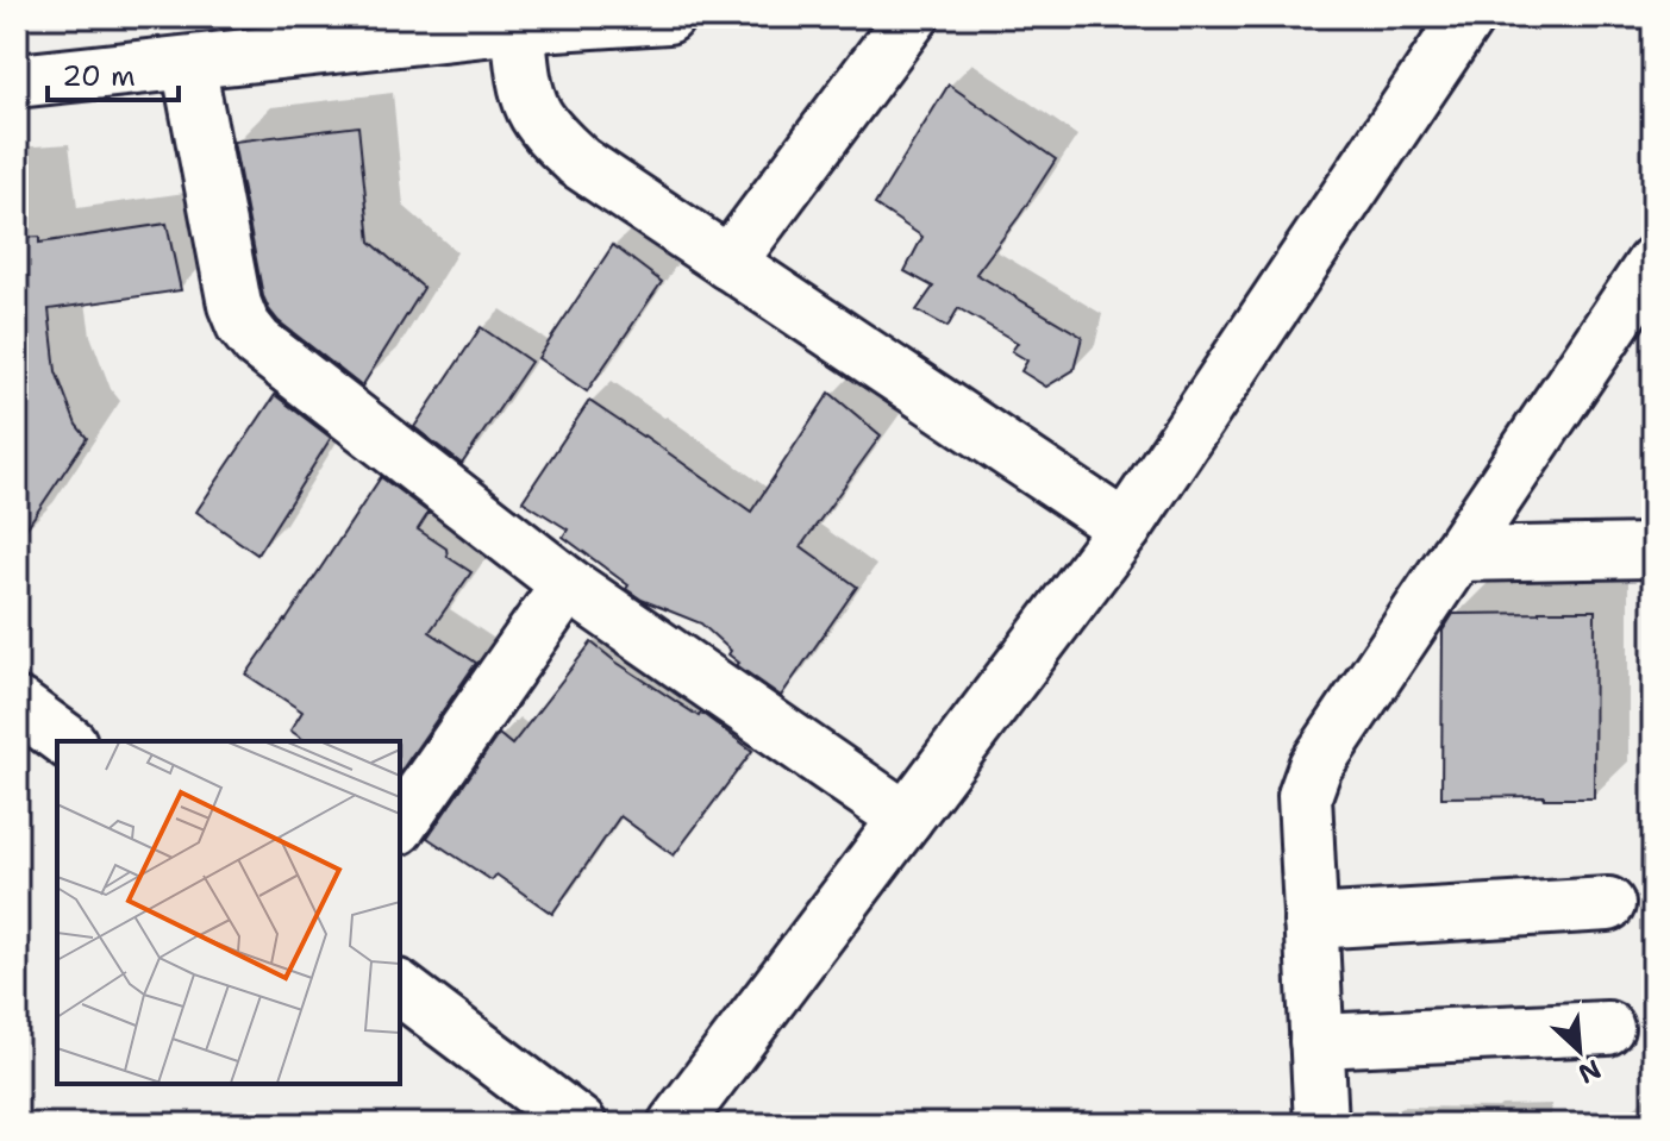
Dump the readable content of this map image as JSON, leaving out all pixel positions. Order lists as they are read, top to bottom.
{
  "scale_bar": "20 m",
  "north": "bottom right"
}
